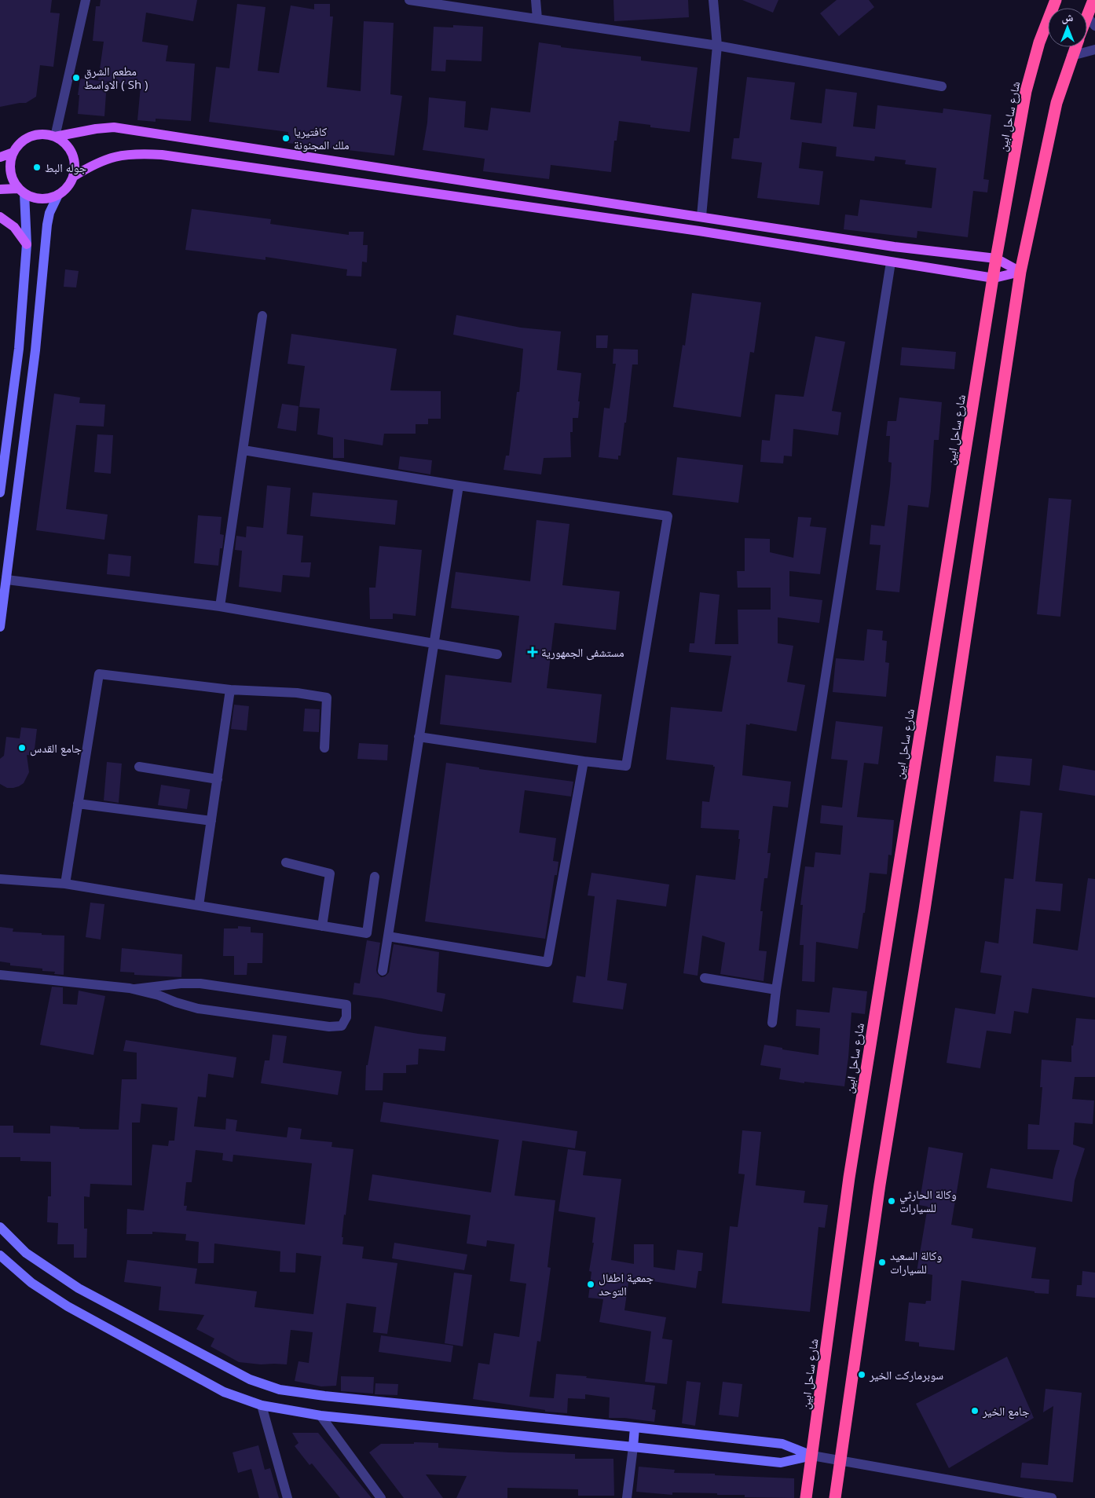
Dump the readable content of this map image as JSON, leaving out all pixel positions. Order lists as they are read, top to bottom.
{
  "streets": {
    "highway": ["شارع ساحل ابين"]
  },
  "places": {
    "other": [
      "مطعم الشرق الاواسط ( Sh )",
      "كافتيريا ملك المجنونة",
      "جوله البط",
      "جامع القدس",
      "وكالة الحارثي للسيارات",
      "وكالة السعيد للسيارات",
      "جمعية اطفال التوحد",
      "سوبرماركت الخير",
      "جامع الخير"
    ],
    "health": ["مستشفى الجمهورية"]
  },
  "north": "top"
}
